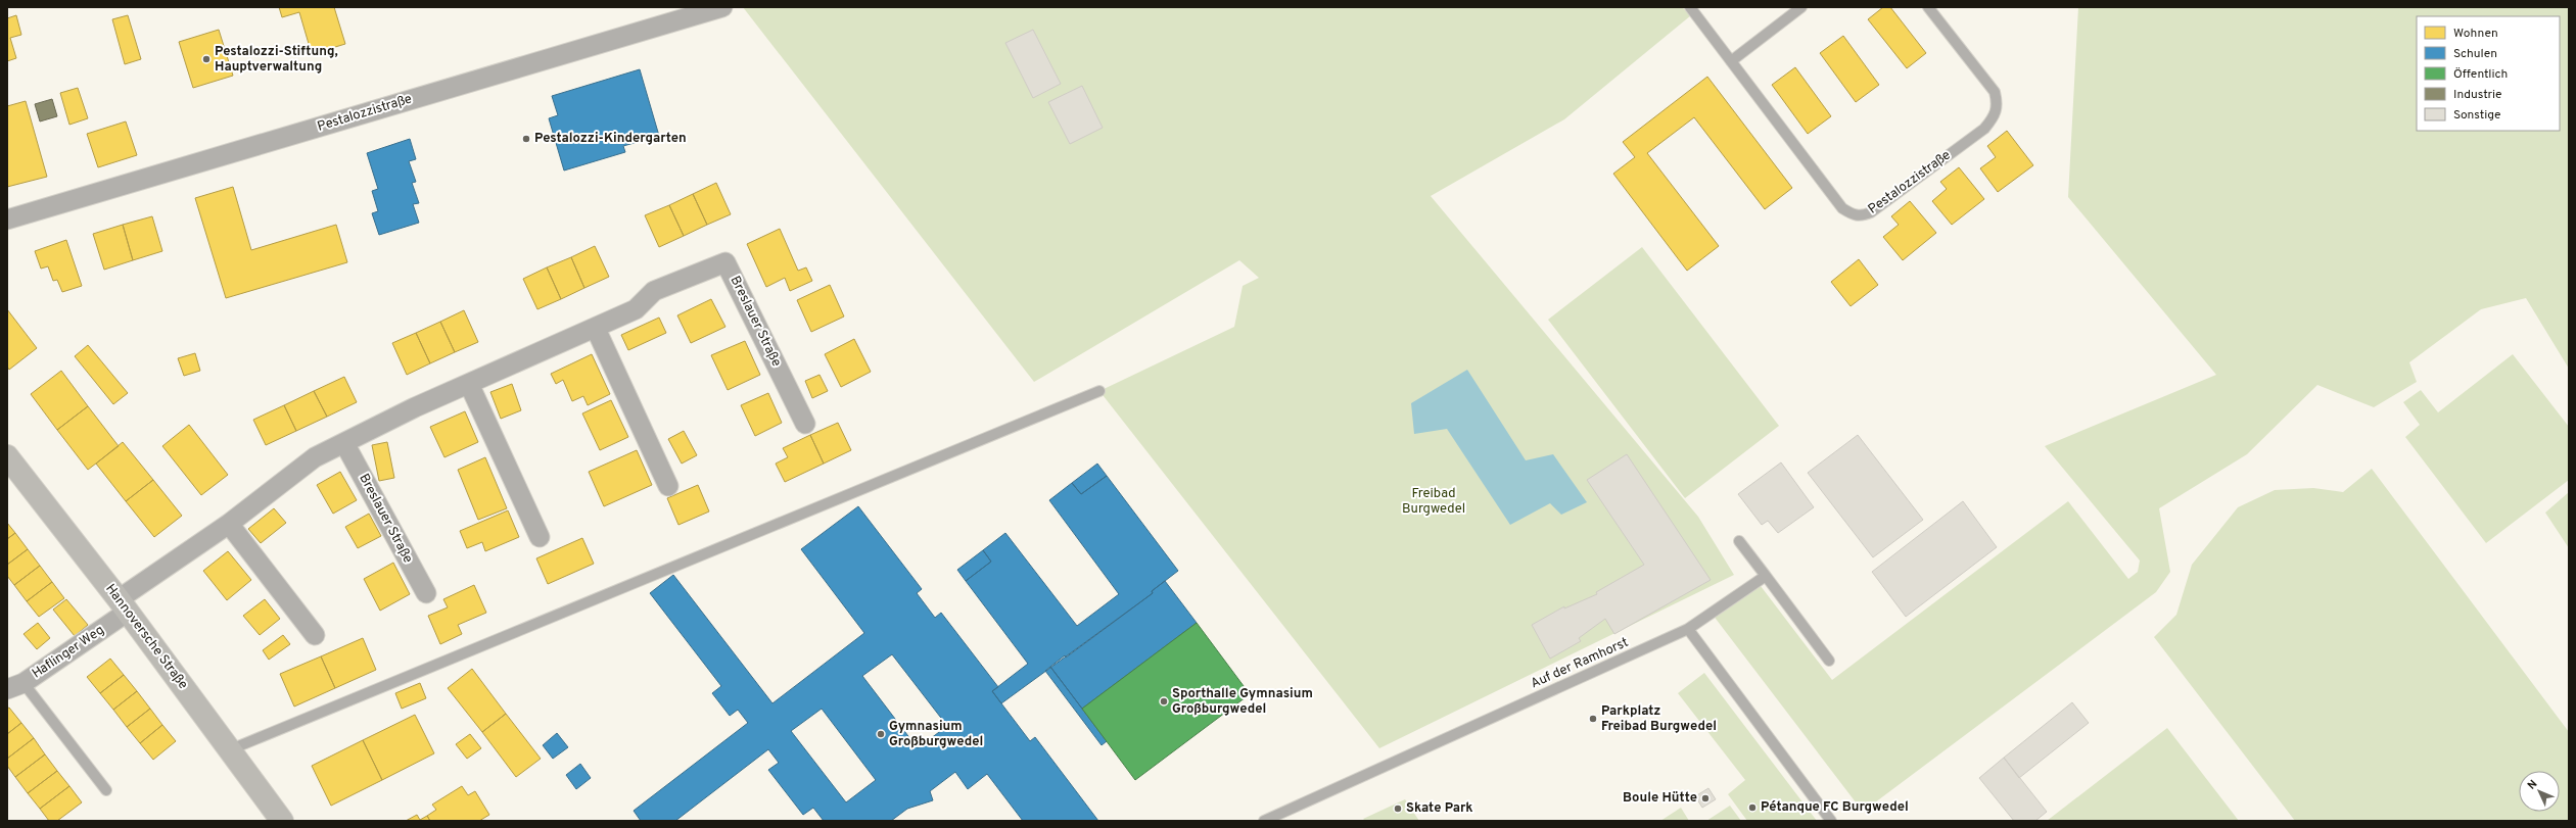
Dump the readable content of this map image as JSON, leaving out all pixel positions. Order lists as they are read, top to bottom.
{
  "streets": {
    "main road": ["Hannoversche Straße"],
    "street": ["Pestalozzistraße", "Breslauer Straße", "Haflinger Weg"],
    "lane": ["Auf der Ramhorst"]
  },
  "crossings": [
    ["Breslauer Straße", "Hannoversche Straße"],
    ["Breslauer Straße", "Haflinger Weg"],
    ["Hannoversche Straße", "Haflinger Weg"]
  ],
  "parks": ["Freibad Burgwedel"],
  "places": [
    "Pestalozzi-Stiftung, Hauptverwaltung",
    "Pestalozzi-Kindergarten",
    "Sporthalle Gymnasium Großburgwedel",
    "Parkplatz Freibad Burgwedel",
    "Gymnasium Großburgwedel",
    "Boule Hütte",
    "Pétanque FC Burgwedel",
    "Skate Park"
  ],
  "legend": [
    "Wohnen",
    "Schulen",
    "Öffentlich",
    "Industrie",
    "Sonstige"
  ],
  "north": "top left"
}
